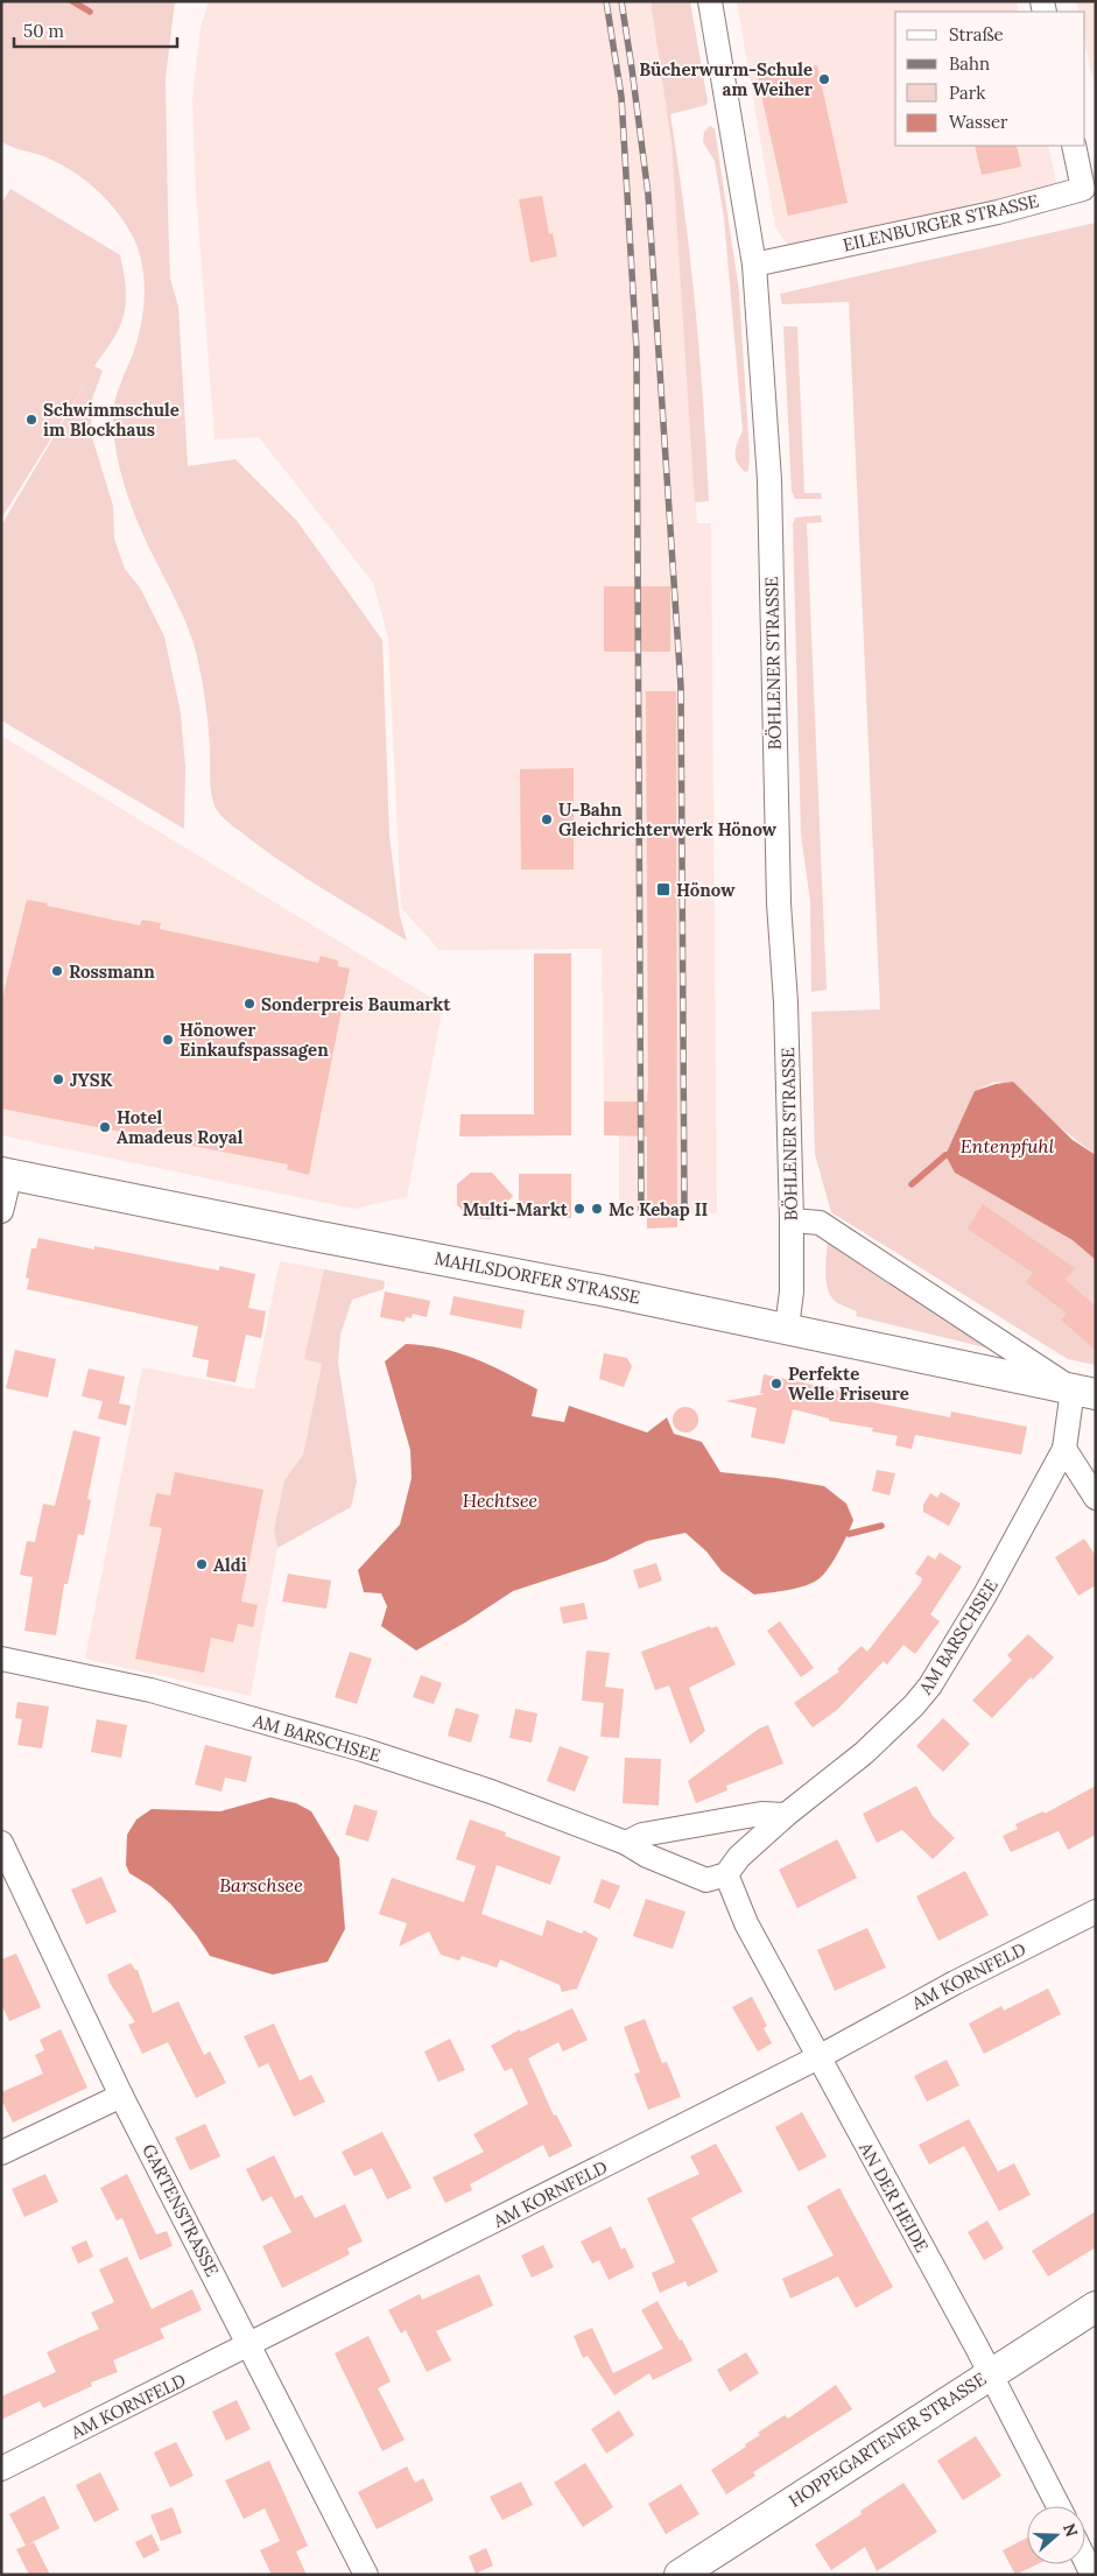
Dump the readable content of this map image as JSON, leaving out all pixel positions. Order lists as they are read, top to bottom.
{
  "streets": {
    "main road": ["MAHLSDORFER STRASSE", "HOPPEGARTENER STRASSE"],
    "street": [
      "EILENBURGER STRASSE",
      "BÖHLENER STRASSE",
      "AM BARSCHSEE",
      "AM KORNFELD",
      "AN DER HEIDE",
      "GARTENSTRASSE"
    ]
  },
  "crossings": [
    ["EILENBURGER STRASSE", "BÖHLENER STRASSE"],
    ["BÖHLENER STRASSE", "MAHLSDORFER STRASSE"],
    ["MAHLSDORFER STRASSE", "AM BARSCHSEE"],
    ["AM BARSCHSEE", "AN DER HEIDE"],
    ["AM KORNFELD", "AN DER HEIDE"],
    ["AM KORNFELD", "GARTENSTRASSE"],
    ["AN DER HEIDE", "HOPPEGARTENER STRASSE"]
  ],
  "water": ["Entenpfuhl", "Hechtsee", "Barschsee"],
  "places": {
    "other": [
      "Bücherwurm-Schule am Weiher",
      "Schwimmschule im Blockhaus",
      "U-Bahn Gleichrichterwerk Hönow",
      "Rossmann",
      "Sonderpreis Baumarkt",
      "Hönower Einkaufspassagen",
      "JYSK",
      "Hotel Amadeus Royal",
      "Multi-Markt",
      "Mc Kebap II",
      "Perfekte Welle Friseure",
      "Aldi"
    ],
    "transit": ["Hönow"]
  },
  "legend": [
    "Straße",
    "Bahn",
    "Park",
    "Wasser"
  ],
  "scale_bar": "50 m",
  "north": "right"
}
